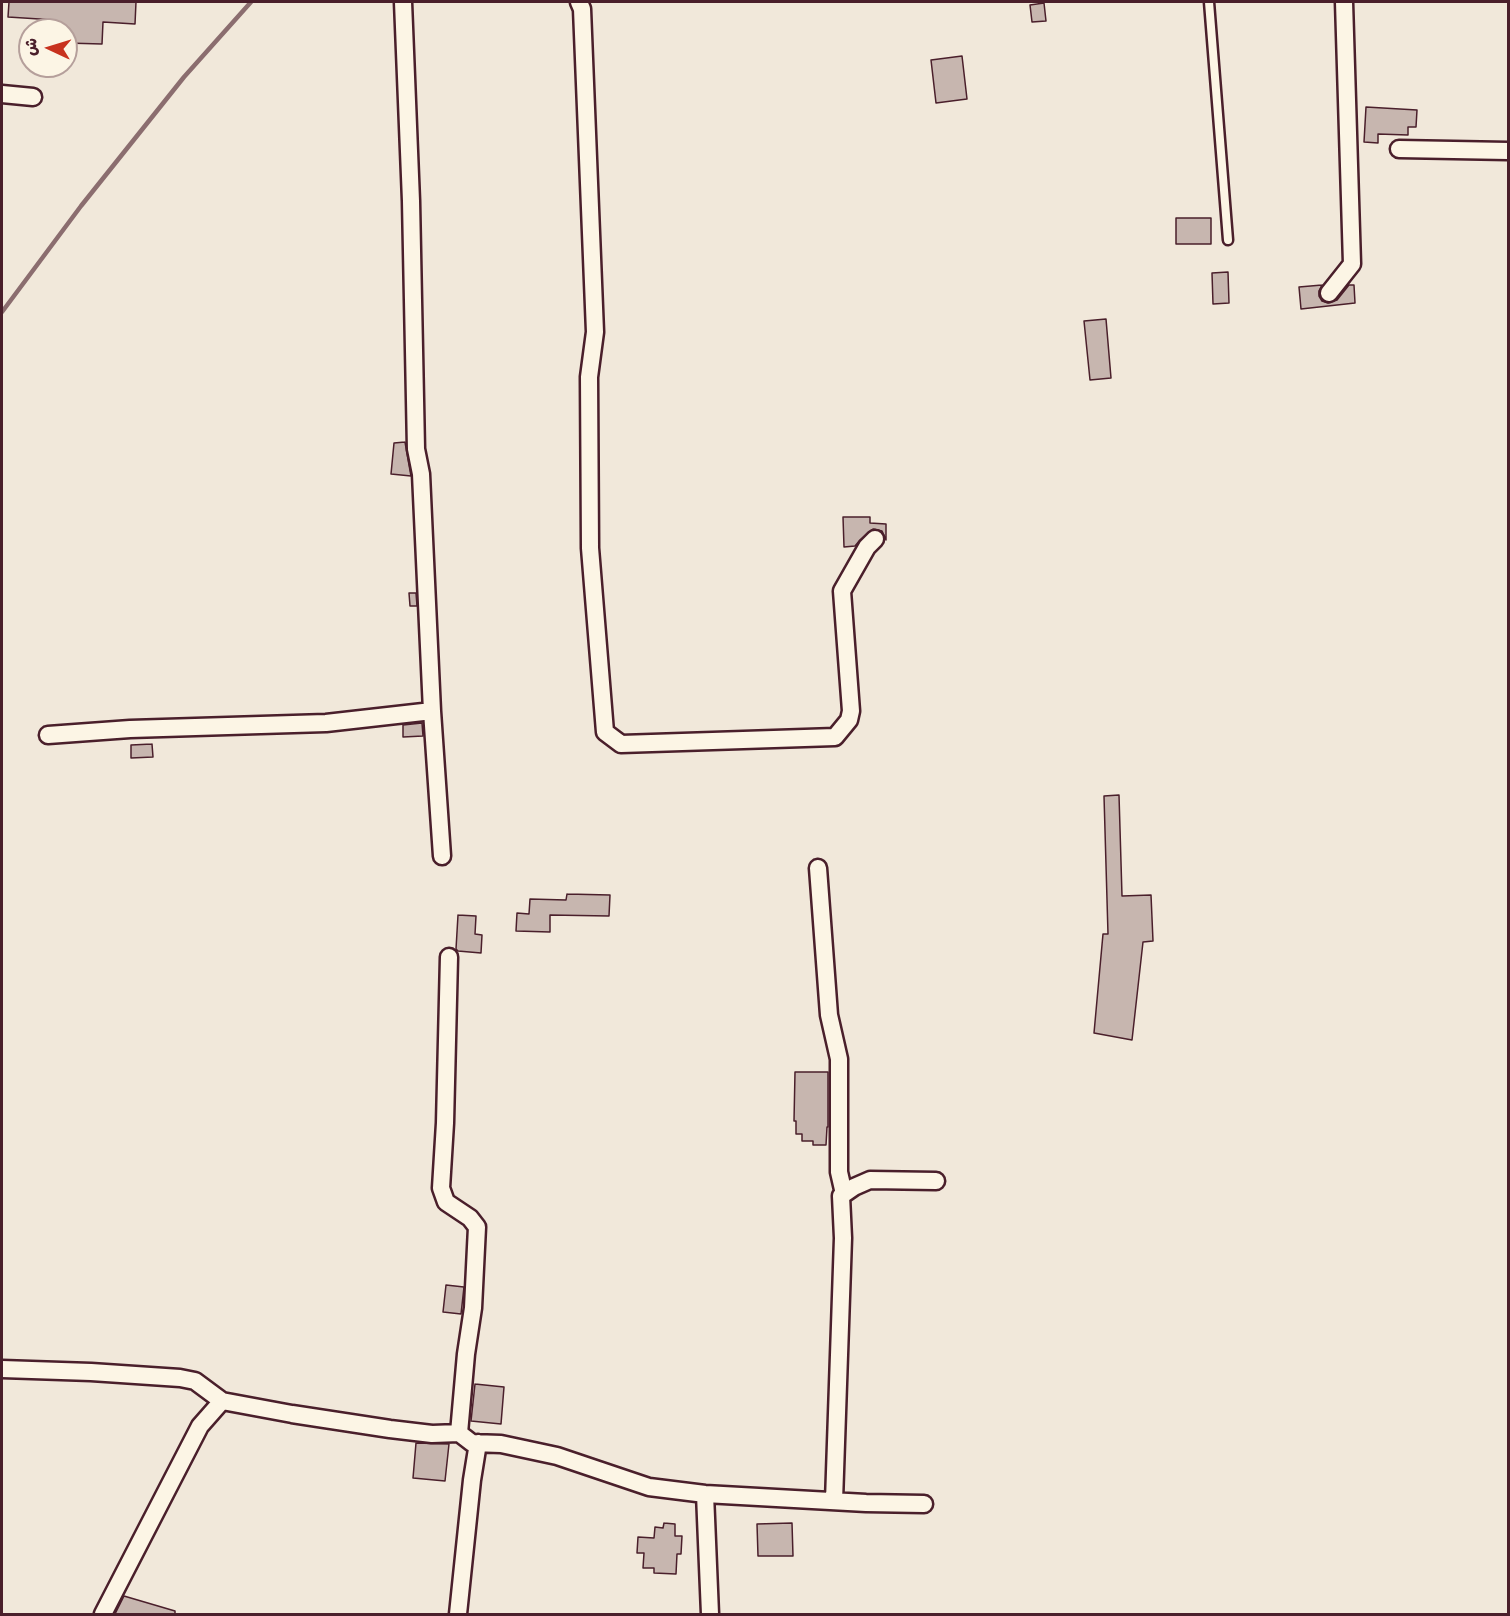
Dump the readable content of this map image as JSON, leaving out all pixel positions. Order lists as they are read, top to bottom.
{
  "north": "left"
}
